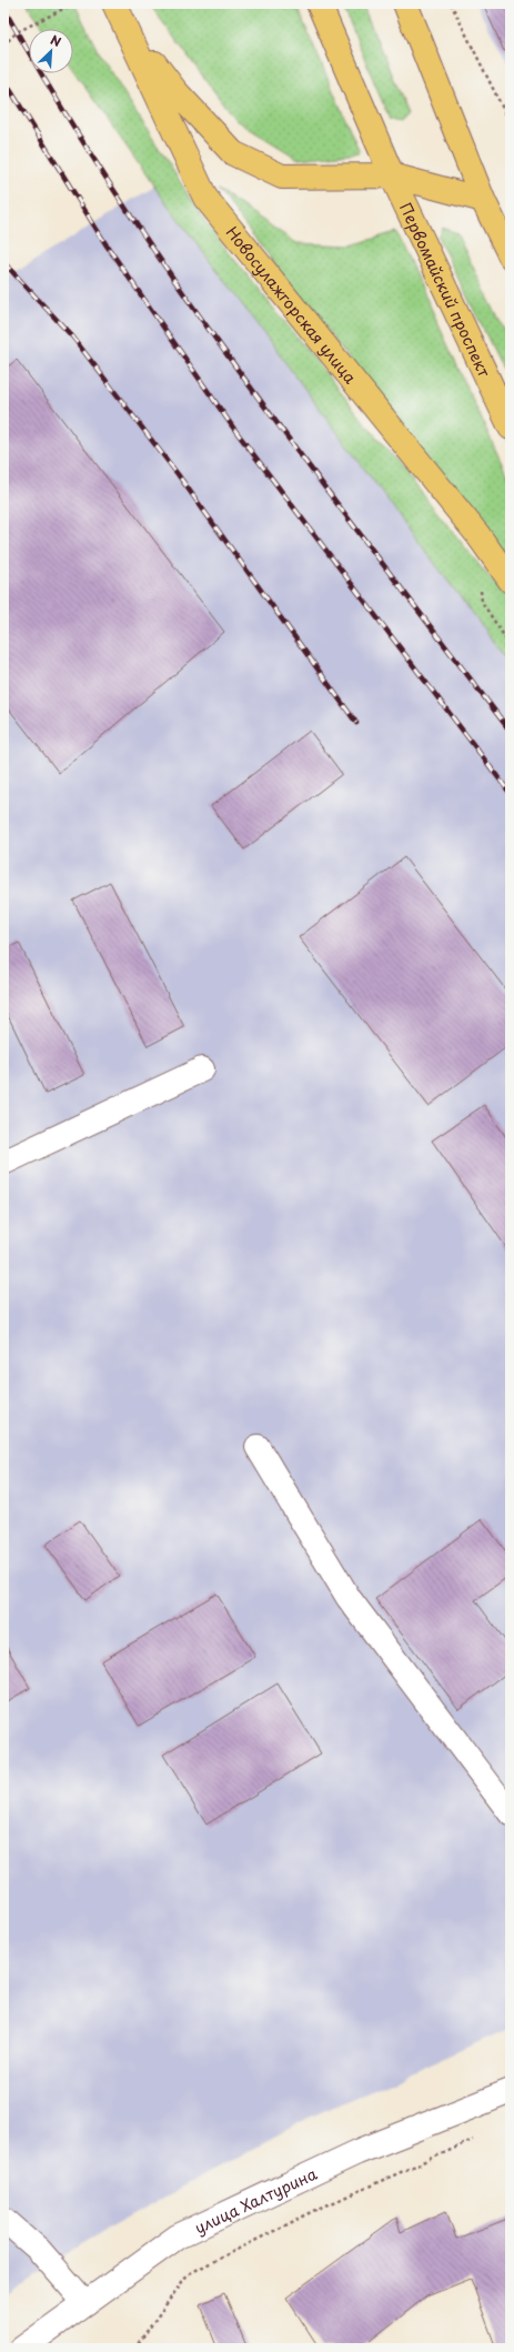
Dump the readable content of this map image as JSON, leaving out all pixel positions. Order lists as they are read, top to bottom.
{
  "streets": {
    "main road": ["Первомайский проспект", "Новосулажгорская улица"],
    "lane": ["улица Халтурина"]
  },
  "north": "top right"
}
